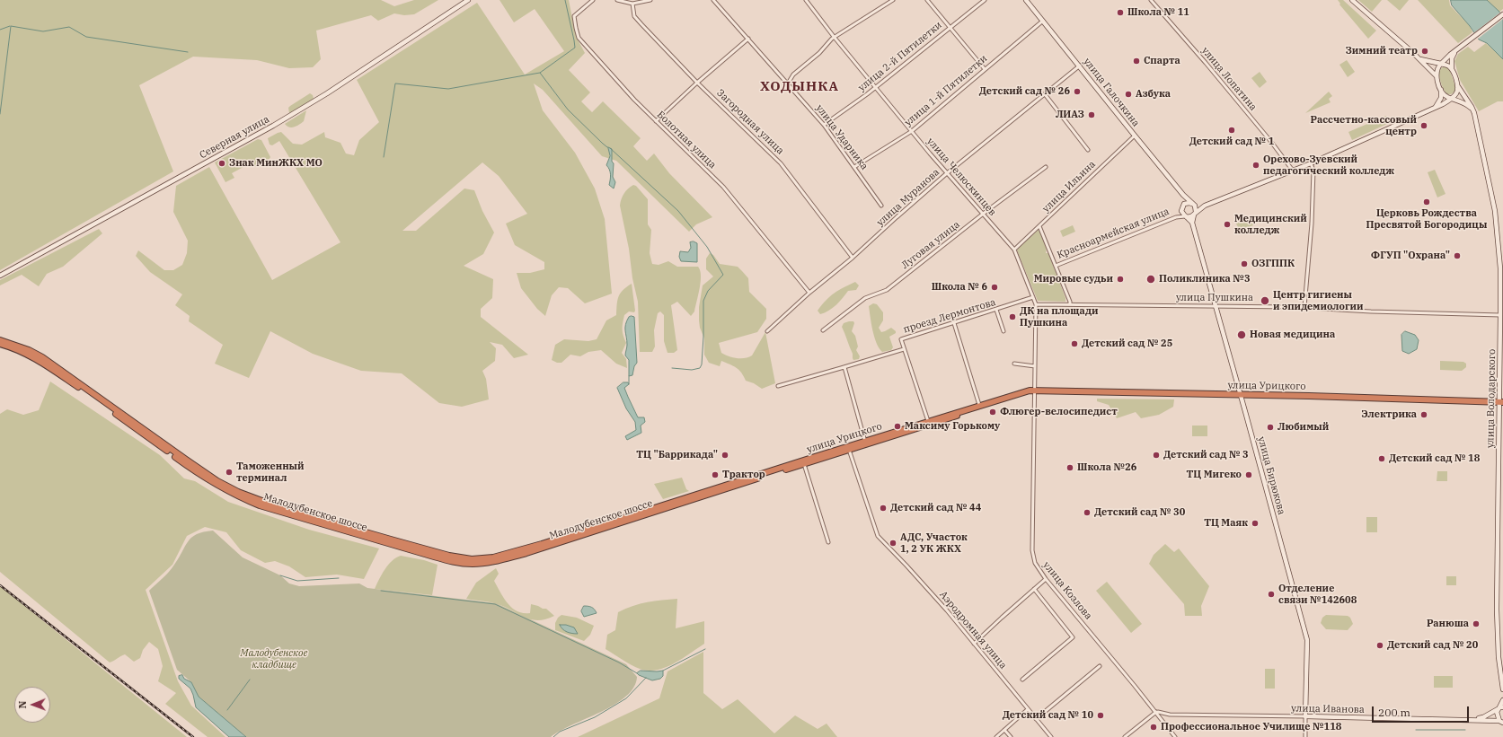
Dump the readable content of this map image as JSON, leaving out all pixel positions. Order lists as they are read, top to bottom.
{
  "streets": {
    "highway": ["улица Урицкого", "Малодубенское шоссе"],
    "street": [
      "улица 2-й Пятилетки",
      "улица Лопатина",
      "улица 1-й Пятилетки",
      "улица Галочкина",
      "Загородная улица",
      "Северная улица",
      "улица Ударника",
      "Болотная улица",
      "улица Челюскинцев",
      "улица Ильина",
      "улица Муранова",
      "Красноармейская улица",
      "Луговая улица",
      "улица Пушкина",
      "проезд Лермонтова",
      "улица Володарского",
      "улица Бирюкова",
      "улица Козлова",
      "Аэродромная улица",
      "улица Иванова"
    ]
  },
  "crossings": [
    ["улица 2-й Пятилетки", "улица Ударника"],
    ["улица 2-й Пятилетки", "улица Челюскинцев"],
    ["улица 1-й Пятилетки", "улица Галочкина"],
    ["улица 1-й Пятилетки", "улица Ударника"],
    ["улица 1-й Пятилетки", "улица Челюскинцев"],
    ["улица Галочкина", "улица Ильина"],
    ["улица Галочкина", "улица Муранова"],
    ["Загородная улица", "улица Муранова"],
    ["Болотная улица", "улица Муранова"],
    ["улица Челюскинцев", "улица Ильина"],
    ["улица Челюскинцев", "улица Муранова"],
    ["улица Челюскинцев", "Луговая улица"],
    ["улица Челюскинцев", "улица Пушкина"],
    ["улица Челюскинцев", "проезд Лермонтова"],
    ["улица Челюскинцев", "улица Урицкого"],
    ["улица Челюскинцев", "улица Козлова"],
    ["улица Пушкина", "улица Володарского"],
    ["улица Пушкина", "улица Бирюкова"],
    ["улица Урицкого", "улица Володарского"],
    ["улица Урицкого", "улица Бирюкова"],
    ["улица Урицкого", "Малодубенское шоссе"],
    ["улица Урицкого", "улица Козлова"],
    ["улица Урицкого", "Аэродромная улица"],
    ["улица Бирюкова", "улица Иванова"],
    ["улица Козлова", "улица Иванова"]
  ],
  "districts": ["ХОДЫНКА"],
  "parks": ["Малодубенское кладбище"],
  "places": [
    "Школа № 11",
    "Зимний театр",
    "Спарта",
    "Детский сад № 26",
    "Азбука",
    "ЛИАЗ",
    "Рассчетно-кассовый центр",
    "Детский сад № 1",
    "Знак МинЖКХ МО",
    "Орехово-Зуевский педагогический колледж",
    "Церковь Рождества Пресвятой Богородицы",
    "Медицинский колледж",
    "ФГУП \"Охрана\"",
    "ОЗГППК",
    "Мировые судьи",
    "Поликлиника №3",
    "Школа № 6",
    "Центр гигиены и эпидемиологии",
    "ДК на площади Пушкина",
    "Новая медицина",
    "Детский сад № 25",
    "Флюгер-велосипедист",
    "Электрика",
    "Максиму Горькому",
    "Любимый",
    "ТЦ \"Баррикада\"",
    "Детский сад № 3",
    "Детский сад № 18",
    "Школа №26",
    "Таможенный терминал",
    "Трактор",
    "ТЦ Мигеко",
    "Детский сад № 44",
    "Детский сад № 30",
    "ТЦ Маяк",
    "АДС, Участок 1, 2 УК ЖКХ",
    "Отделение связи №142608",
    "Ранюша",
    "Детский сад № 20",
    "Детский сад № 10",
    "Профессиональное Училище №118"
  ],
  "scale_bar": "200 m",
  "north": "left"
}
